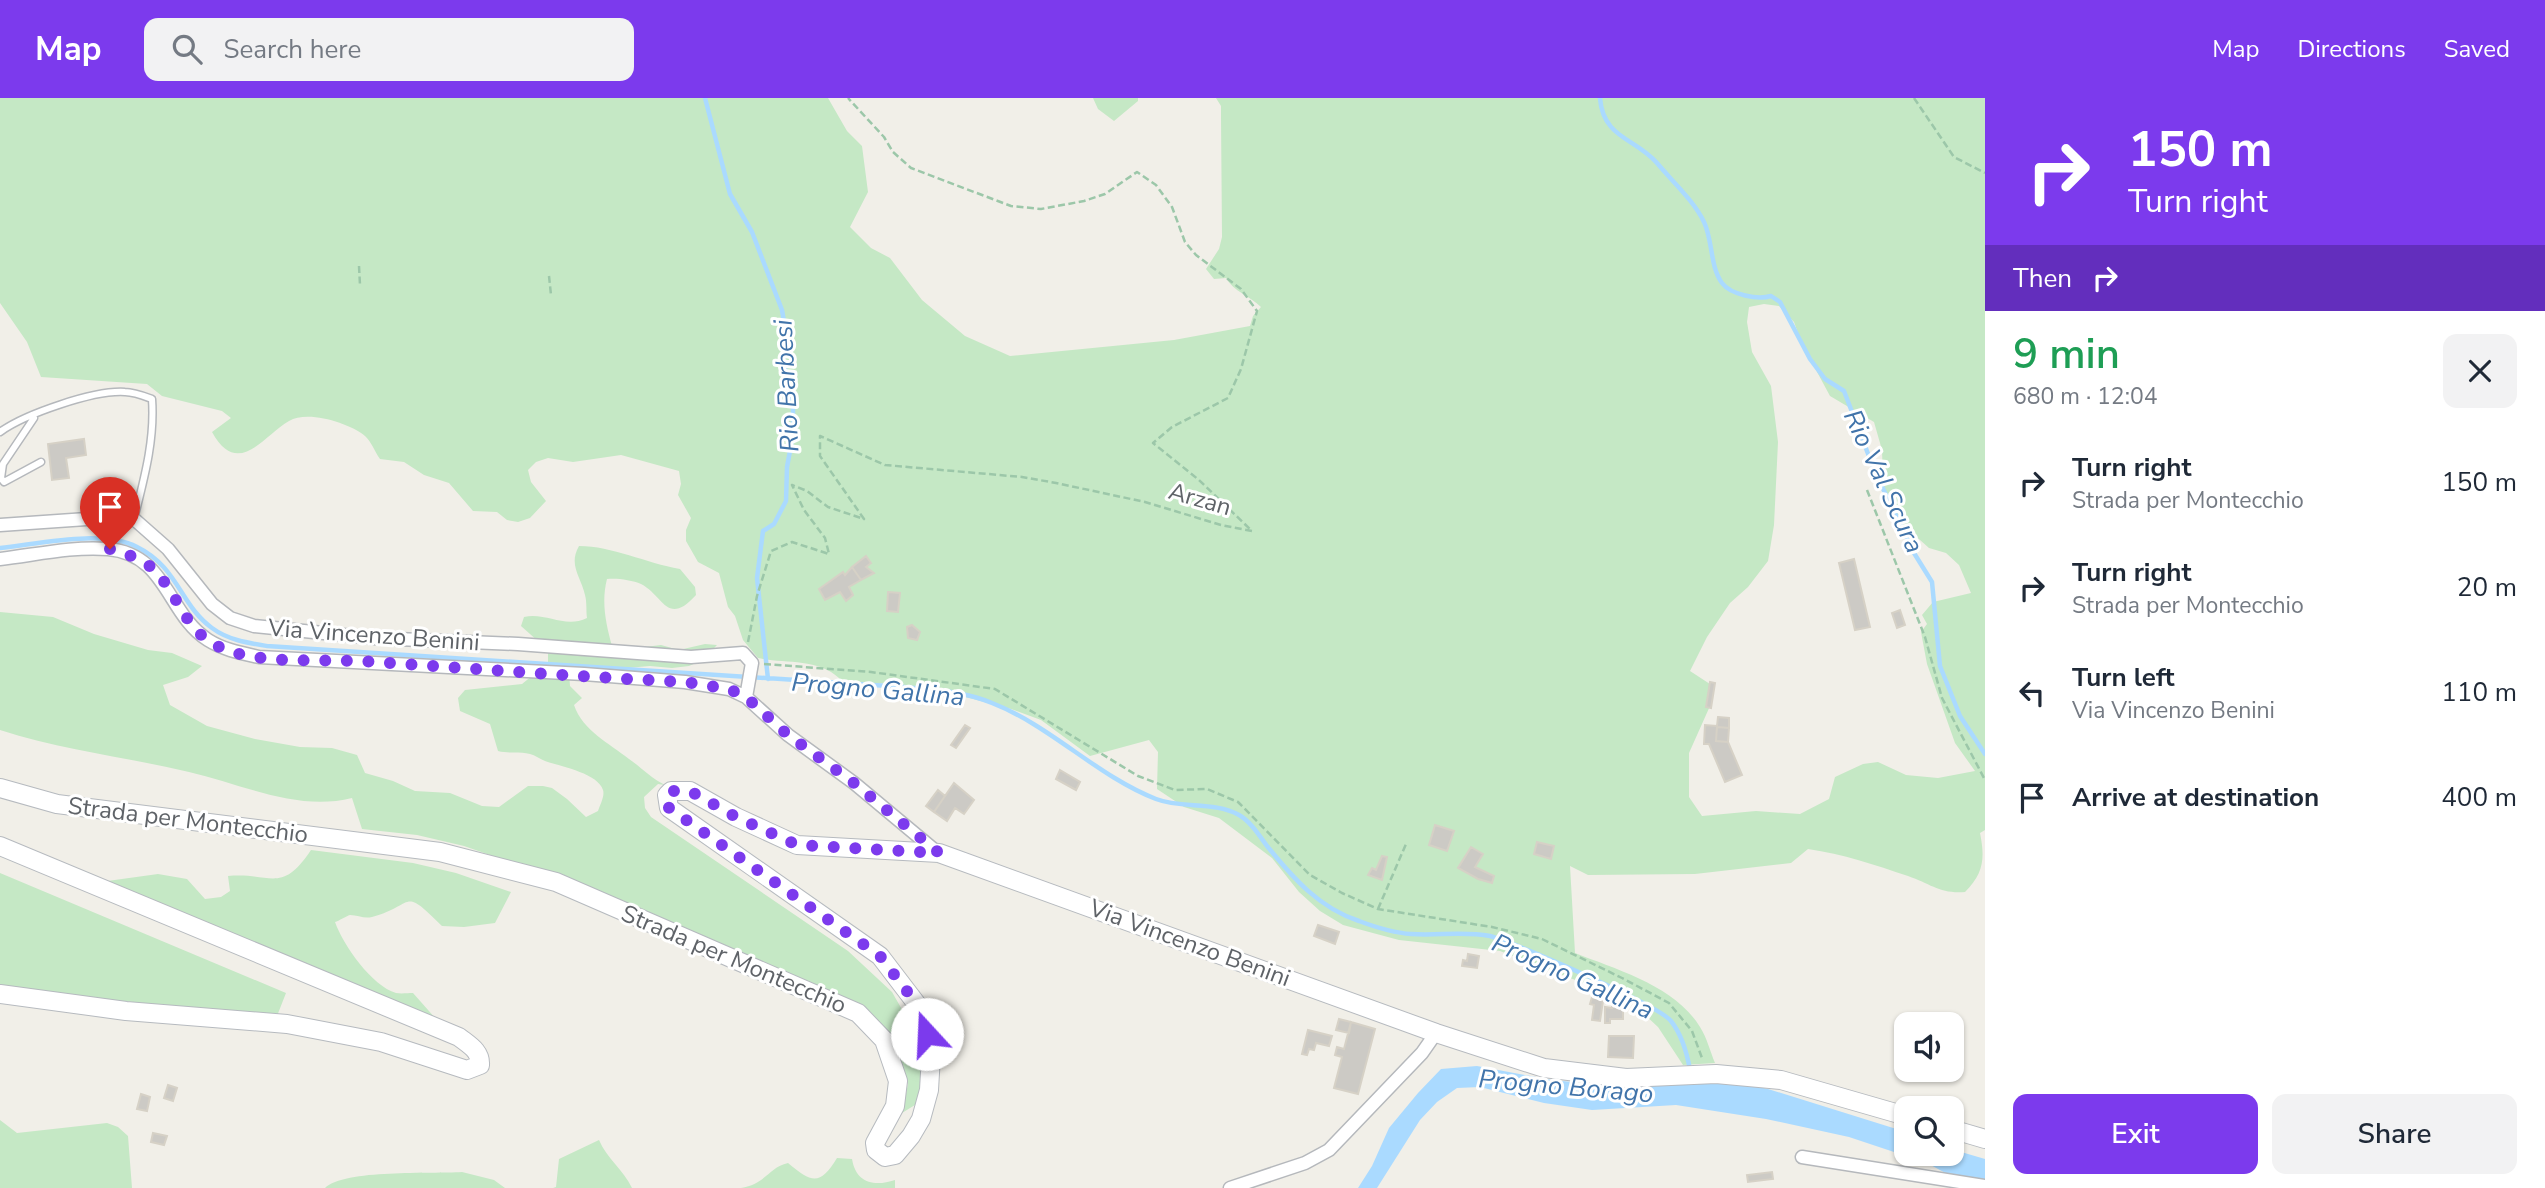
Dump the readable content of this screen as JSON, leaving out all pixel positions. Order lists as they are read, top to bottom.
{
  "streets": {
    "street": ["Via Vincenzo Benini", "Strada per Montecchio"],
    "path": ["Arzan"]
  },
  "crossings": [
    ["Arzan", "Via Vincenzo Benini"],
    ["Via Vincenzo Benini", "Strada per Montecchio"]
  ],
  "water": [
    "Rio Barbesi",
    "Rio Val Scura",
    "Progno Gallina",
    "Progno Borago"
  ],
  "page": {
    "header": "Map",
    "search": "Search here",
    "nav": ["Map", "Directions", "Saved"],
    "turn": ["150 m", "Turn right"],
    "then": "Then",
    "heading": ["9 min", "680 m · 12:04"],
    "list": [
      {
        "name": "Turn right",
        "note": "Strada per Montecchio",
        "value": "150 m"
      },
      {
        "name": "Turn right",
        "note": "Strada per Montecchio",
        "value": "20 m"
      },
      {
        "name": "Turn left",
        "note": "Via Vincenzo Benini",
        "value": "110 m"
      },
      {
        "name": "Arrive at destination",
        "value": "400 m"
      }
    ],
    "buttons": ["Exit", "Share"]
  }
}
